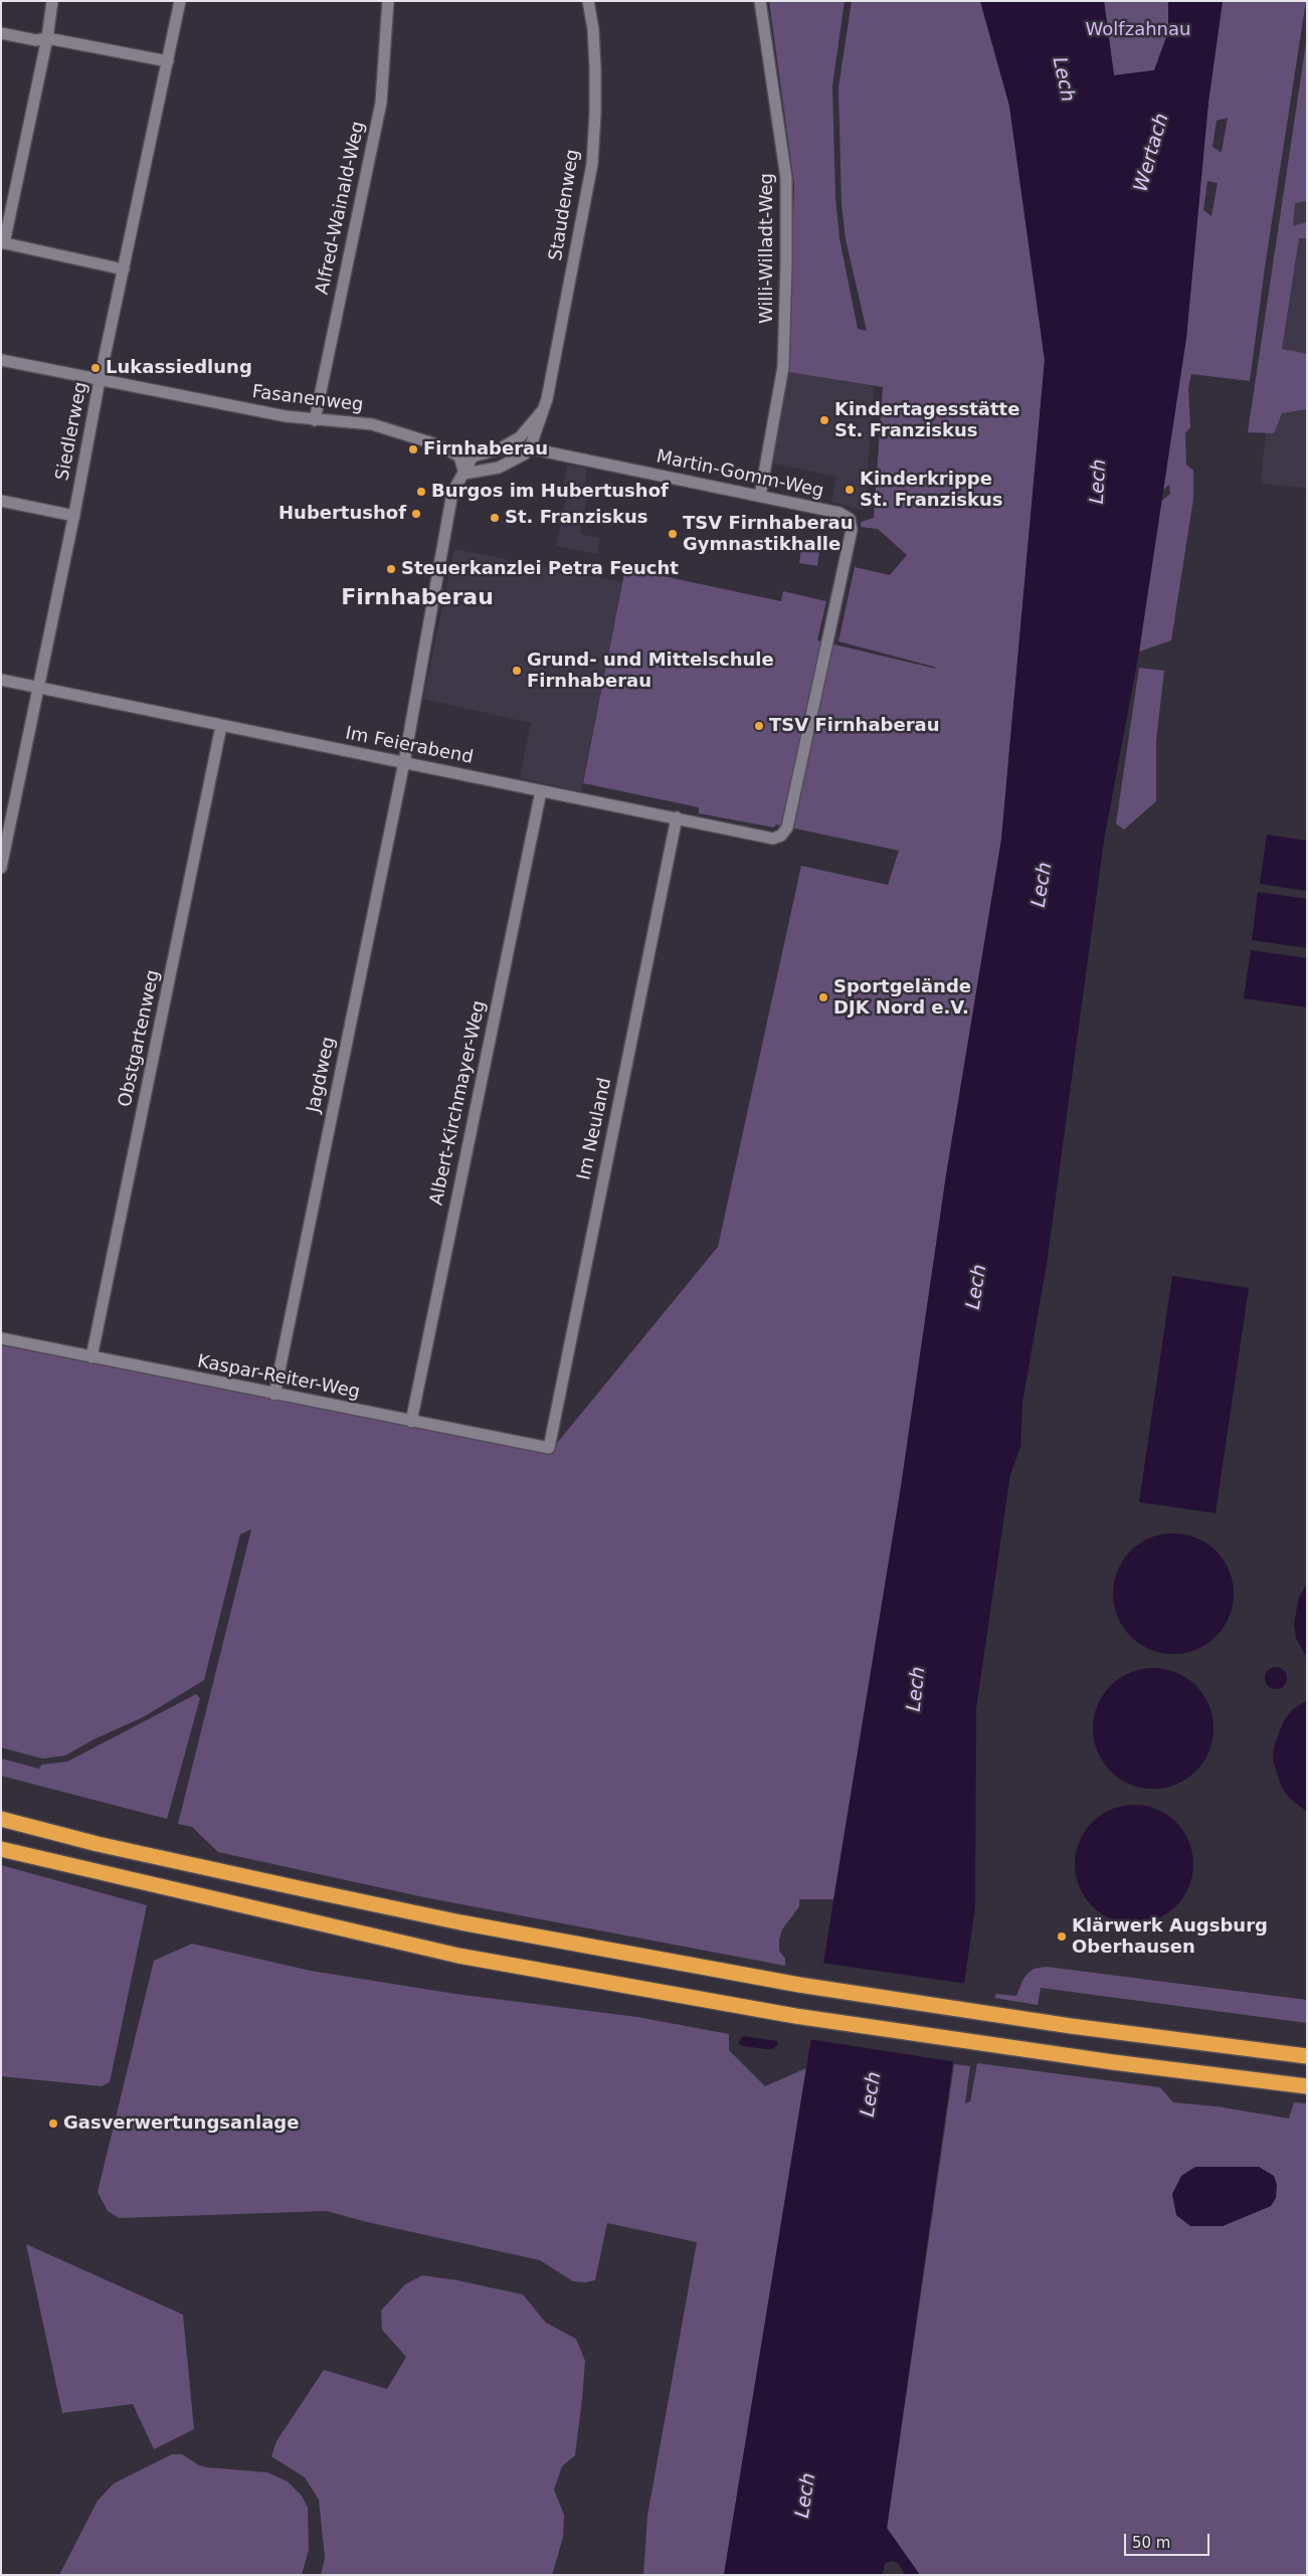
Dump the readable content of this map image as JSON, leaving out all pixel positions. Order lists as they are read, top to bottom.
{
  "streets": {
    "street": [
      "Staudenweg",
      "Alfred-Wainald-Weg",
      "Willi-Willadt-Weg",
      "Fasanenweg",
      "Siedlerweg",
      "Martin-Gomm-Weg",
      "Im Feierabend",
      "Obstgartenweg",
      "Jagdweg",
      "Albert-Kirchmayer-Weg",
      "Im Neuland",
      "Kaspar-Reiter-Weg"
    ]
  },
  "crossings": [
    ["Alfred-Wainald-Weg", "Fasanenweg"],
    ["Willi-Willadt-Weg", "Martin-Gomm-Weg"],
    ["Fasanenweg", "Siedlerweg"],
    ["Fasanenweg", "Jagdweg"],
    ["Siedlerweg", "Im Feierabend"],
    ["Martin-Gomm-Weg", "Im Feierabend"],
    ["Im Feierabend", "Obstgartenweg"],
    ["Im Feierabend", "Jagdweg"],
    ["Im Feierabend", "Albert-Kirchmayer-Weg"],
    ["Im Feierabend", "Im Neuland"],
    ["Obstgartenweg", "Kaspar-Reiter-Weg"],
    ["Jagdweg", "Kaspar-Reiter-Weg"],
    ["Albert-Kirchmayer-Weg", "Kaspar-Reiter-Weg"],
    ["Im Neuland", "Kaspar-Reiter-Weg"]
  ],
  "districts": ["Firnhaberau"],
  "water": ["Lech", "Wertach"],
  "parks": ["Wolfzahnau"],
  "places": [
    "Lukassiedlung",
    "Kindertagesstätte St. Franziskus",
    "Firnhaberau",
    "Kinderkrippe St. Franziskus",
    "Burgos im Hubertushof",
    "Hubertushof",
    "St. Franziskus",
    "TSV Firnhaberau Gymnastikhalle",
    "Steuerkanzlei Petra Feucht",
    "Grund- und Mittelschule Firnhaberau",
    "TSV Firnhaberau",
    "Sportgelände DJK Nord e.V.",
    "Klärwerk Augsburg Oberhausen",
    "Gasverwertungsanlage"
  ],
  "scale_bar": "50 m"
}
